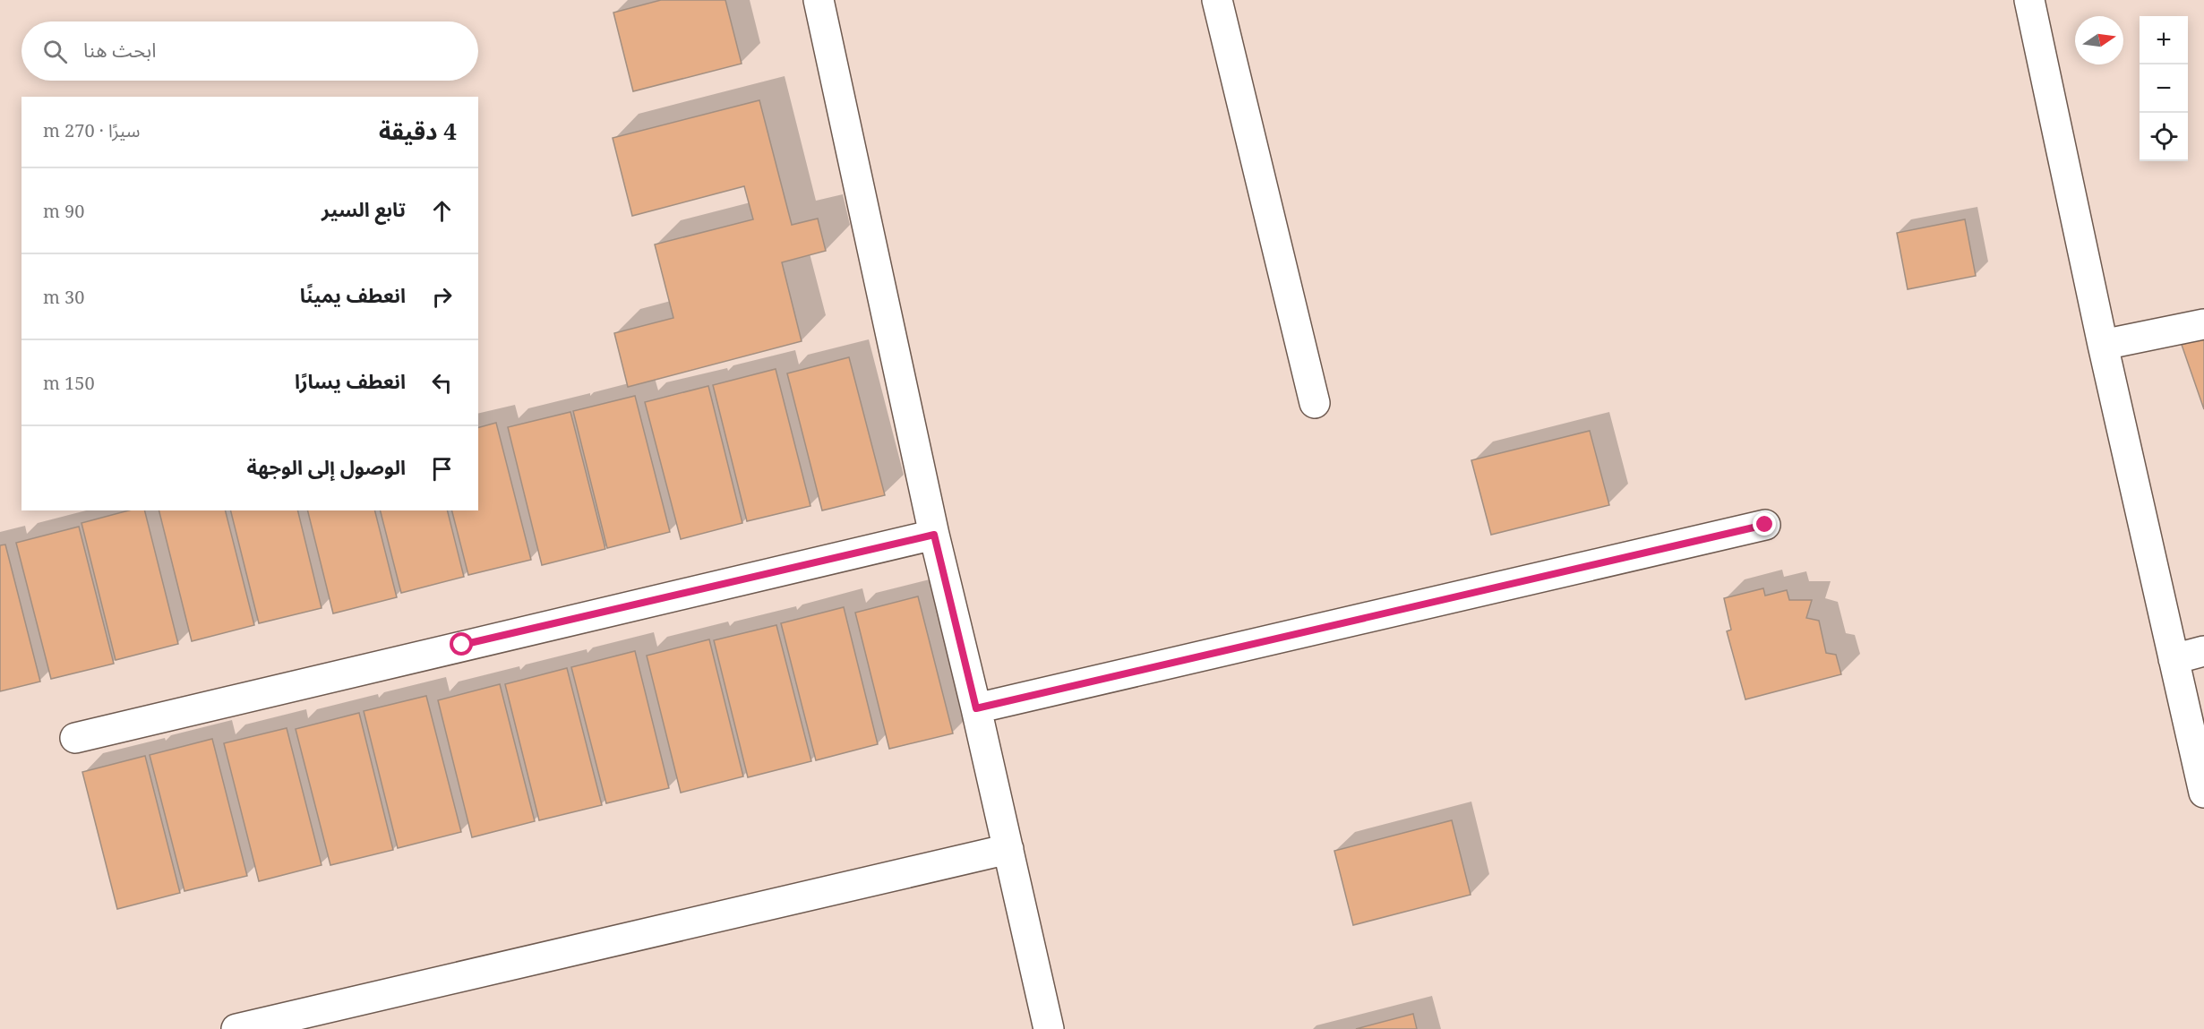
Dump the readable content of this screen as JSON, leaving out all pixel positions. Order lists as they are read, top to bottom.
{
  "north": "right",
  "page": {
    "map_buttons": ["+", "−"],
    "search": "ابحث هنا",
    "heading": ["4 دقيقة", "سيرًا · 270 m"],
    "list": [
      ["تابع السير", "90 m"],
      ["انعطف يمينًا", "30 m"],
      ["انعطف يسارًا", "150 m"],
      "الوصول إلى الوجهة"
    ]
  }
}
